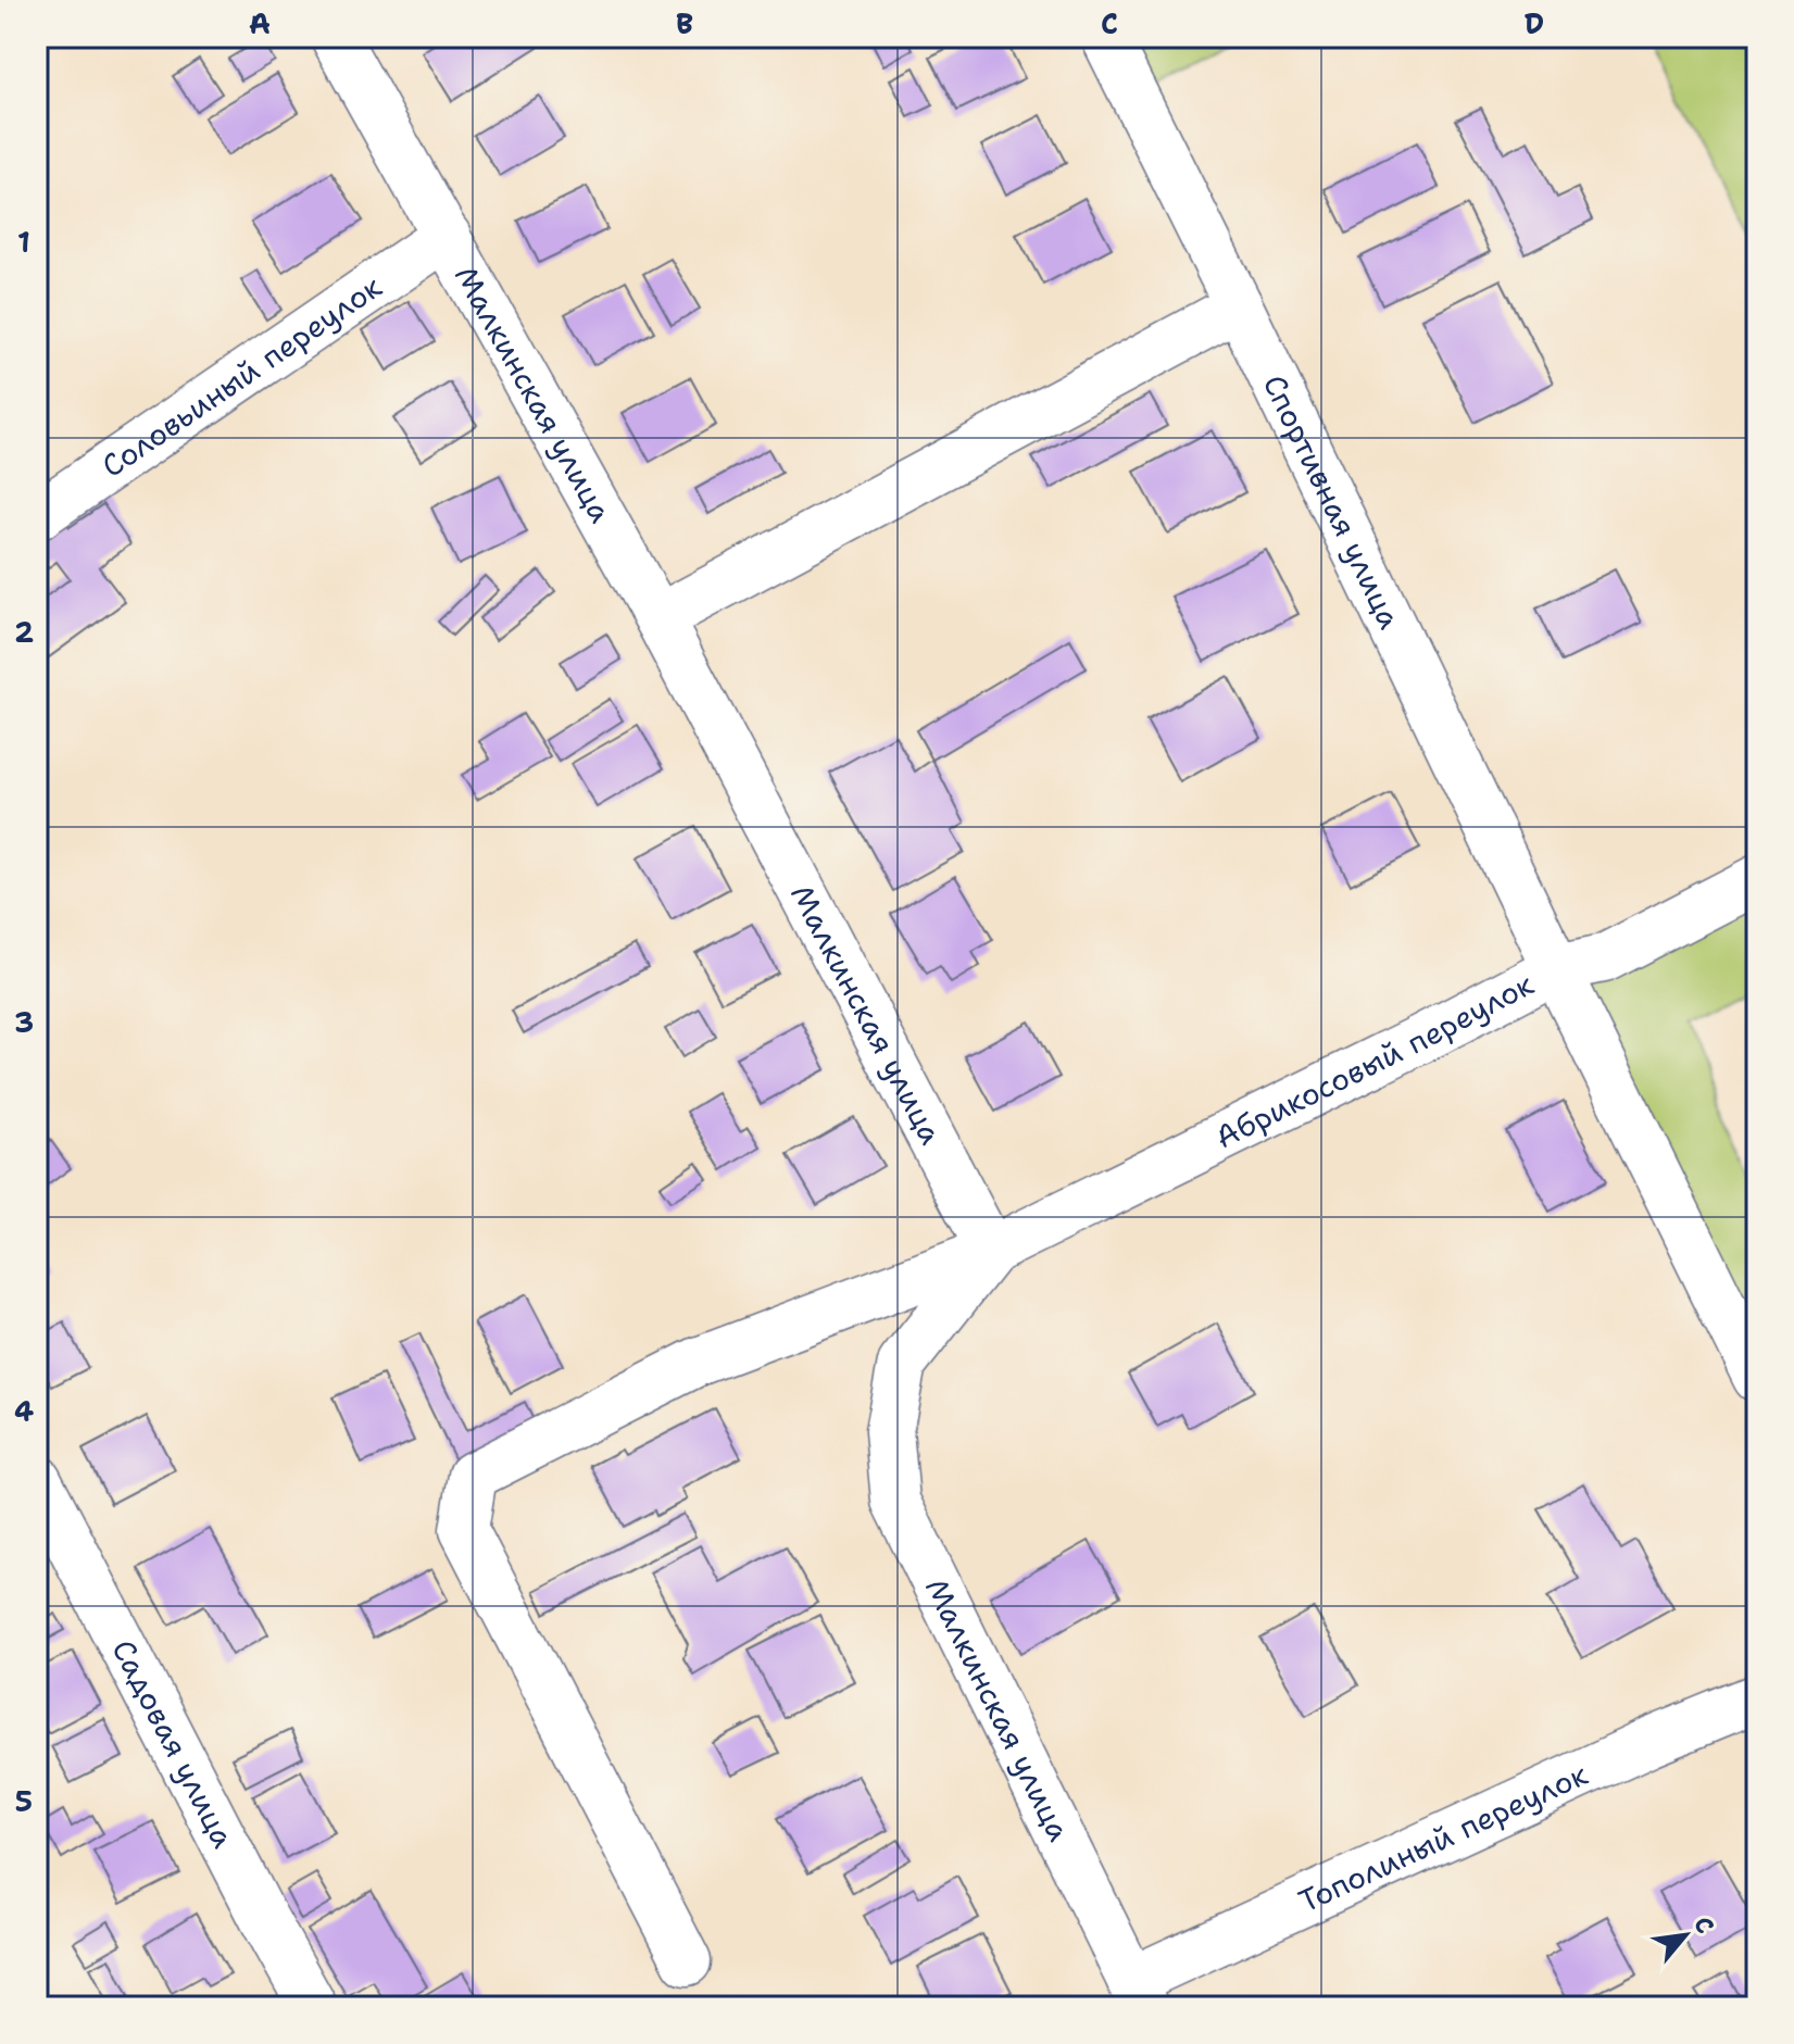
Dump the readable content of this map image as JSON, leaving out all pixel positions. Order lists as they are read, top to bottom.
{
  "streets": {
    "street": [
      "Соловьиный переулок",
      "Малкинская улица",
      "Спортивная улица",
      "Абрикосовый переулок",
      "Садовая улица",
      "Тополиный переулок"
    ]
  },
  "crossings": [
    ["Соловьиный переулок", "Малкинская улица"],
    ["Малкинская улица", "Абрикосовый переулок"],
    ["Малкинская улица", "Тополиный переулок"],
    ["Спортивная улица", "Абрикосовый переулок"]
  ],
  "north": "top right",
  "grid": {
    "columns": [
      "A",
      "B",
      "C",
      "D"
    ],
    "rows": [
      "1",
      "2",
      "3",
      "4",
      "5"
    ]
  }
}
